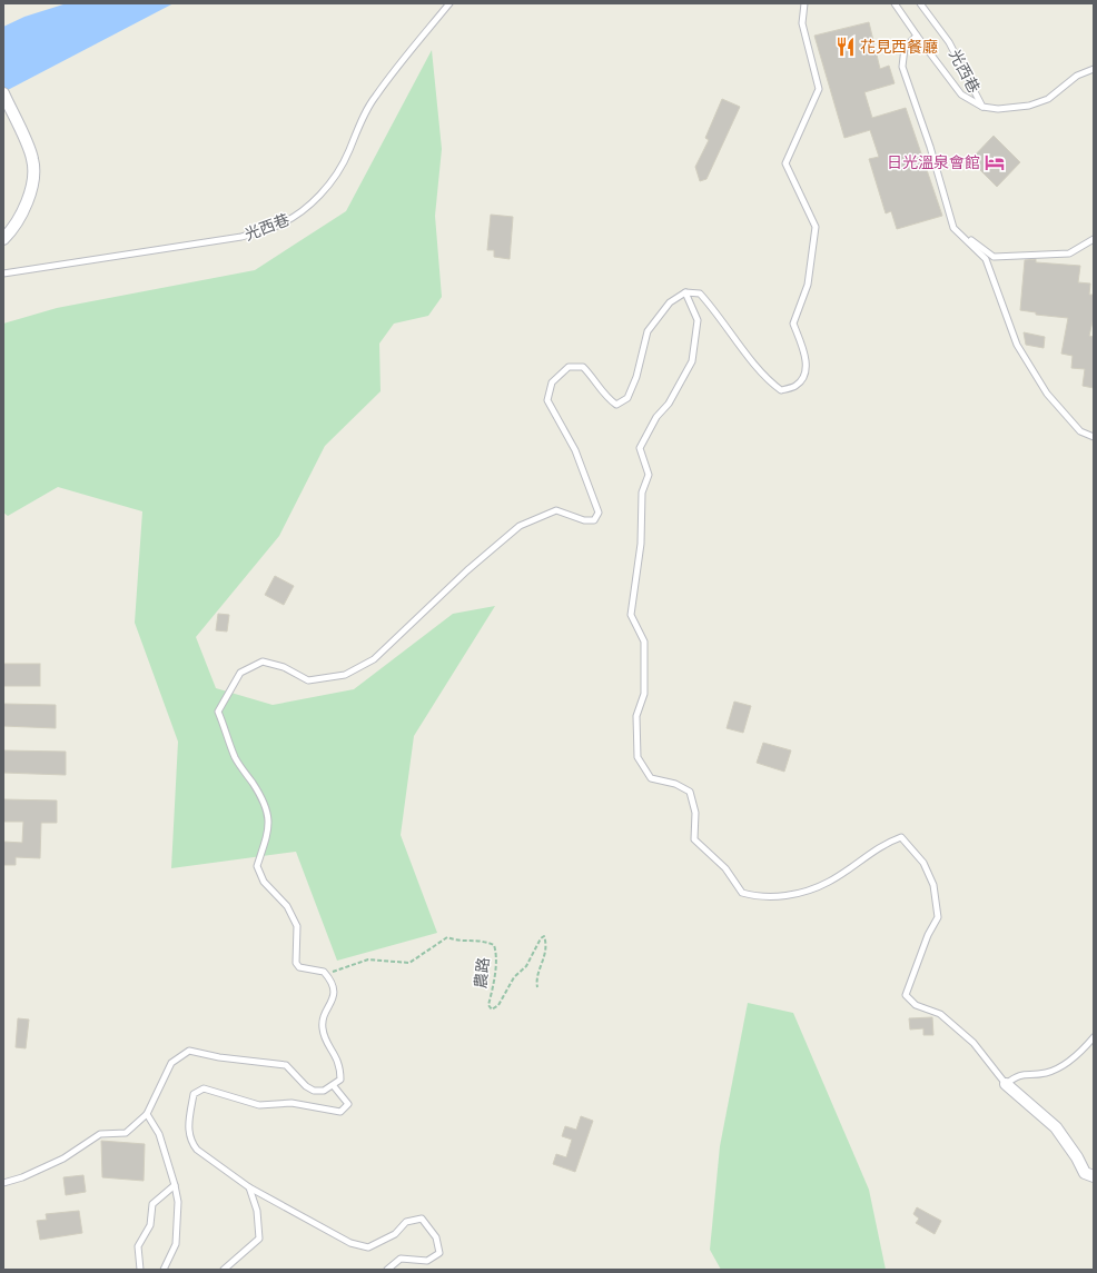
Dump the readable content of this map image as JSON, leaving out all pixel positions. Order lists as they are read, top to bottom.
{
  "streets": {
    "lane": ["光西巷"],
    "path": ["農路"]
  },
  "places": {
    "restaurant": ["花見西餐廳"],
    "hotel": ["日光溫泉會館"]
  }
}
